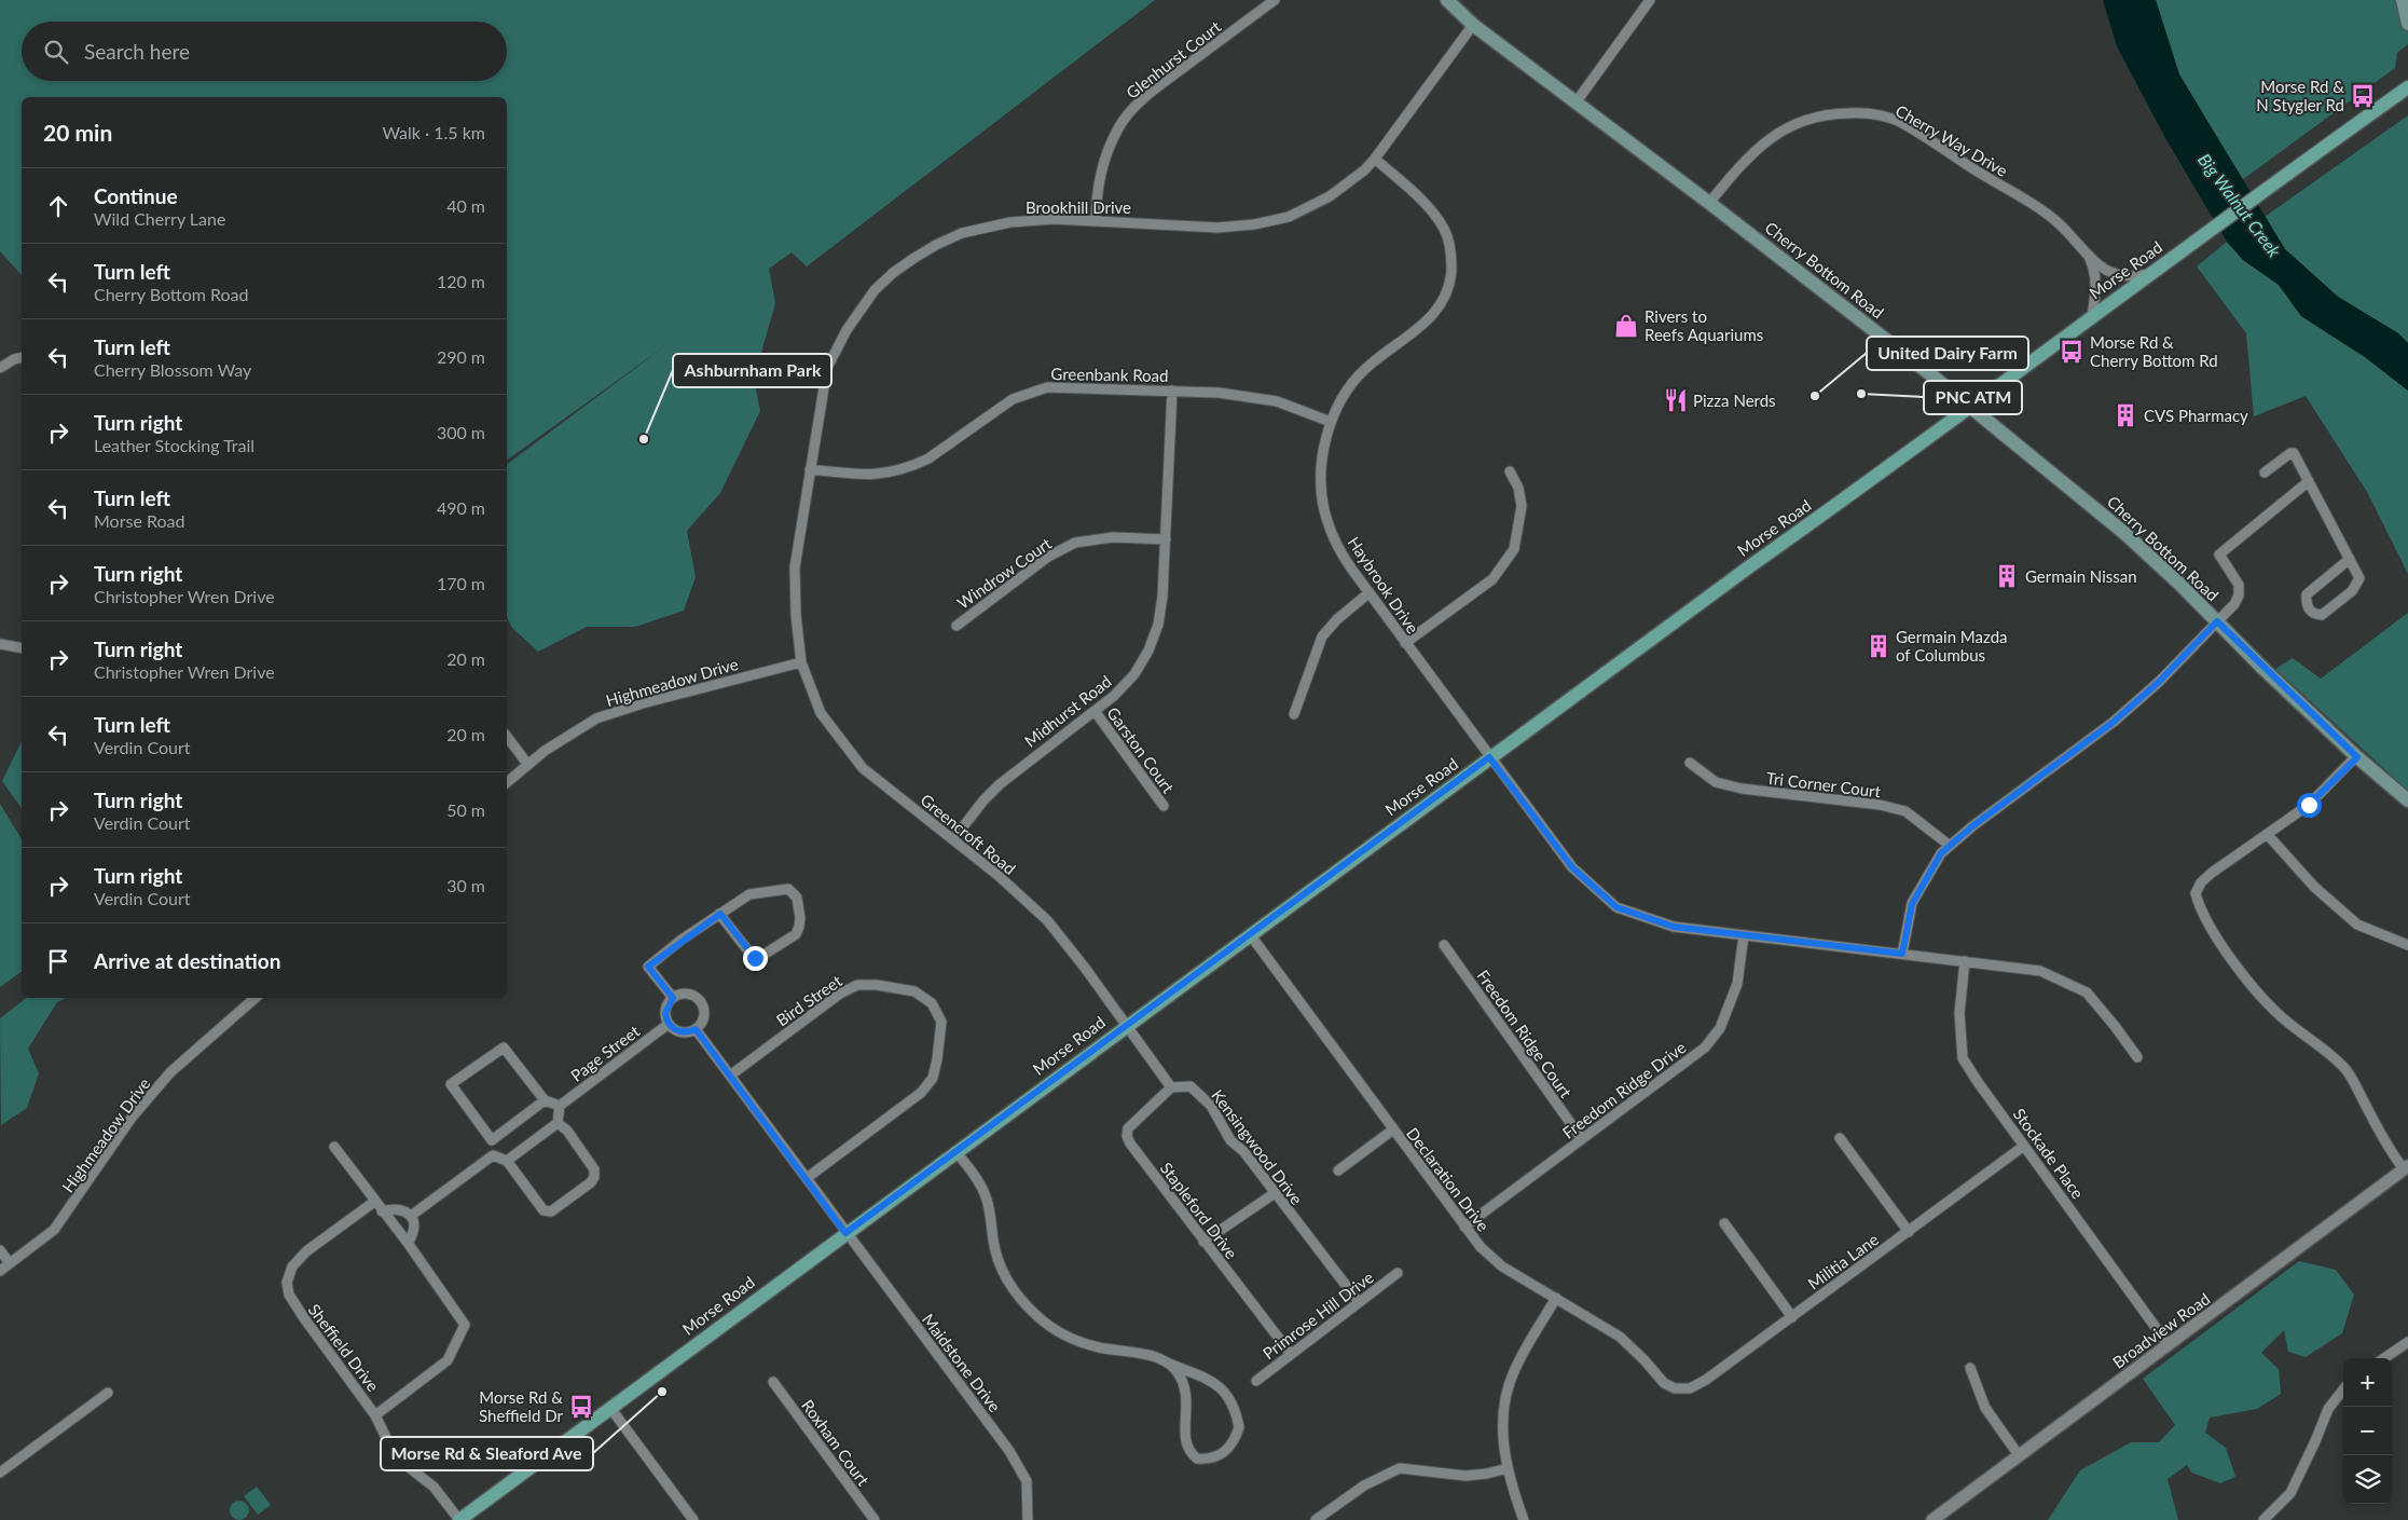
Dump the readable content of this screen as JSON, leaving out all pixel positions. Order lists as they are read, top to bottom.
{
  "streets": {
    "main road": ["Cherry Bottom Road", "Morse Road"],
    "street": [
      "Glenhurst Court",
      "Cherry Way Drive",
      "Brookhill Drive",
      "Greenbank Road",
      "Windrow Court",
      "Haybrook Drive",
      "Highmeadow Drive",
      "Midhurst Road",
      "Garston Court",
      "Tri Corner Court",
      "Greencroft Road",
      "Bird Street",
      "Freedom Ridge Court",
      "Page Street",
      "Freedom Ridge Drive",
      "Kensingwood Drive",
      "Stockade Place",
      "Declaration Drive",
      "Stapleford Drive",
      "Militia Lane",
      "Primrose Hill Drive",
      "Broadview Road",
      "Sheffield Drive",
      "Maidstone Drive",
      "Roxham Court"
    ]
  },
  "crossings": [
    ["Glenhurst Court", "Brookhill Drive"],
    ["Cherry Way Drive", "Cherry Bottom Road"],
    ["Cherry Way Drive", "Morse Road"],
    ["Brookhill Drive", "Cherry Bottom Road"],
    ["Brookhill Drive", "Greenbank Road"],
    ["Brookhill Drive", "Haybrook Drive"],
    ["Brookhill Drive", "Highmeadow Drive"],
    ["Brookhill Drive", "Greencroft Road"],
    ["Cherry Bottom Road", "Morse Road"],
    ["Morse Road", "Haybrook Drive"],
    ["Morse Road", "Greencroft Road"],
    ["Morse Road", "Declaration Drive"],
    ["Morse Road", "Sheffield Drive"],
    ["Morse Road", "Maidstone Drive"],
    ["Greenbank Road", "Haybrook Drive"],
    ["Greenbank Road", "Midhurst Road"],
    ["Windrow Court", "Midhurst Road"],
    ["Haybrook Drive", "Freedom Ridge Drive"],
    ["Haybrook Drive", "Stockade Place"],
    ["Highmeadow Drive", "Greencroft Road"],
    ["Midhurst Road", "Garston Court"],
    ["Midhurst Road", "Greencroft Road"],
    ["Bird Street", "Maidstone Drive"],
    ["Freedom Ridge Court", "Freedom Ridge Drive"],
    ["Page Street", "Maidstone Drive"],
    ["Freedom Ridge Drive", "Declaration Drive"],
    ["Kensingwood Drive", "Stapleford Drive"],
    ["Kensingwood Drive", "Primrose Hill Drive"],
    ["Stockade Place", "Militia Lane"],
    ["Stockade Place", "Broadview Road"],
    ["Declaration Drive", "Militia Lane"],
    ["Stapleford Drive", "Primrose Hill Drive"]
  ],
  "water": ["Big Walnut Creek"],
  "places": {
    "bus stop": ["Morse Rd & N Stygler Rd", "Morse Rd & Cherry Bottom Rd", "Morse Rd & Sheffield Dr"],
    "shop": ["Rivers to Reefs Aquariums"],
    "other": [
      "PNC ATM",
      "United Dairy Farm",
      "Ashburnham Park",
      "Morse Rd & Sleaford Ave"
    ],
    "restaurant": ["Pizza Nerds"],
    "building": ["CVS Pharmacy", "Germain Nissan", "Germain Mazda of Columbus"]
  },
  "page": {
    "search": "Search here",
    "heading": ["20 min", "Walk · 1.5 km"],
    "list": [
      ["Continue", "Wild Cherry Lane", "40 m"],
      ["Turn left", "Cherry Bottom Road", "120 m"],
      ["Turn left", "Cherry Blossom Way", "290 m"],
      ["Turn right", "Leather Stocking Trail", "300 m"],
      ["Turn left", "Morse Road", "490 m"],
      ["Turn right", "Christopher Wren Drive", "170 m"],
      ["Turn right", "Christopher Wren Drive", "20 m"],
      ["Turn left", "Verdin Court", "20 m"],
      ["Turn right", "Verdin Court", "50 m"],
      ["Turn right", "Verdin Court", "30 m"],
      "Arrive at destination"
    ],
    "map_buttons": ["+", "−"]
  }
}
